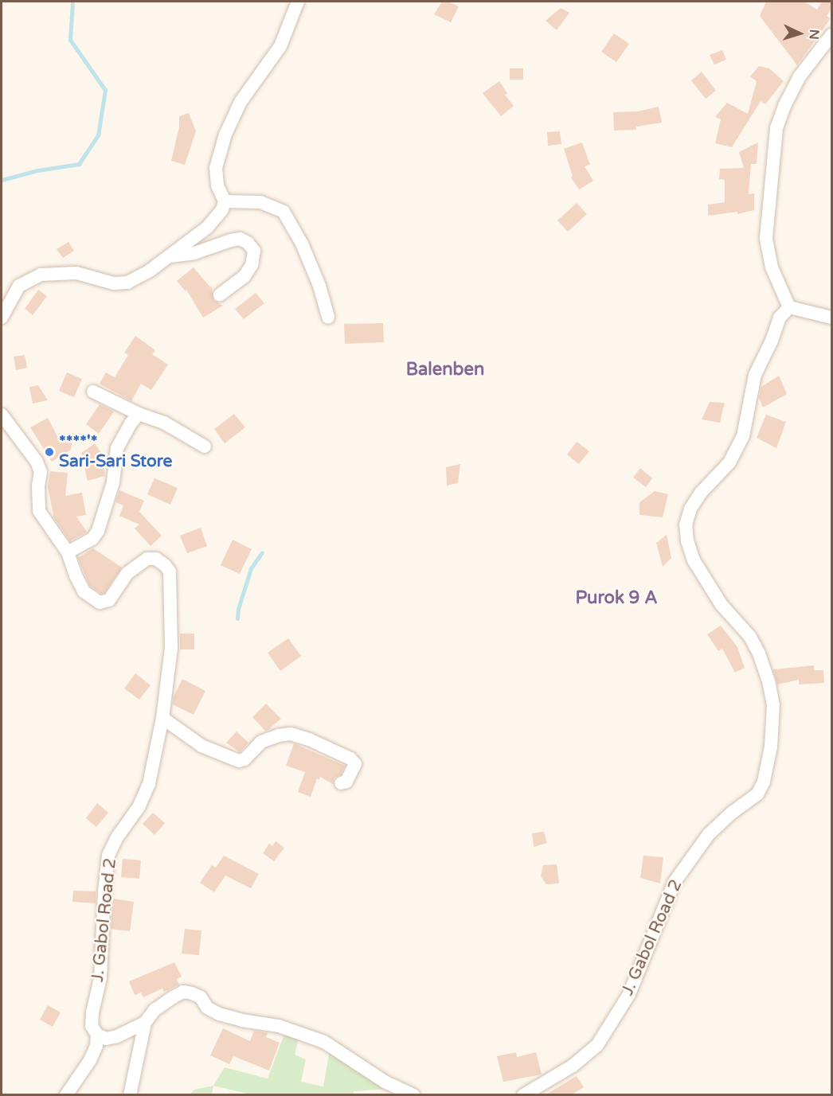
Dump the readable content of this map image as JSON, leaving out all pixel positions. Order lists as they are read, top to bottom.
{
  "streets": {
    "street": ["J. Gabol Road 2"]
  },
  "districts": ["Balenben", "Purok 9 A"],
  "places": ["****'* Sari-Sari Store"],
  "north": "right"
}
